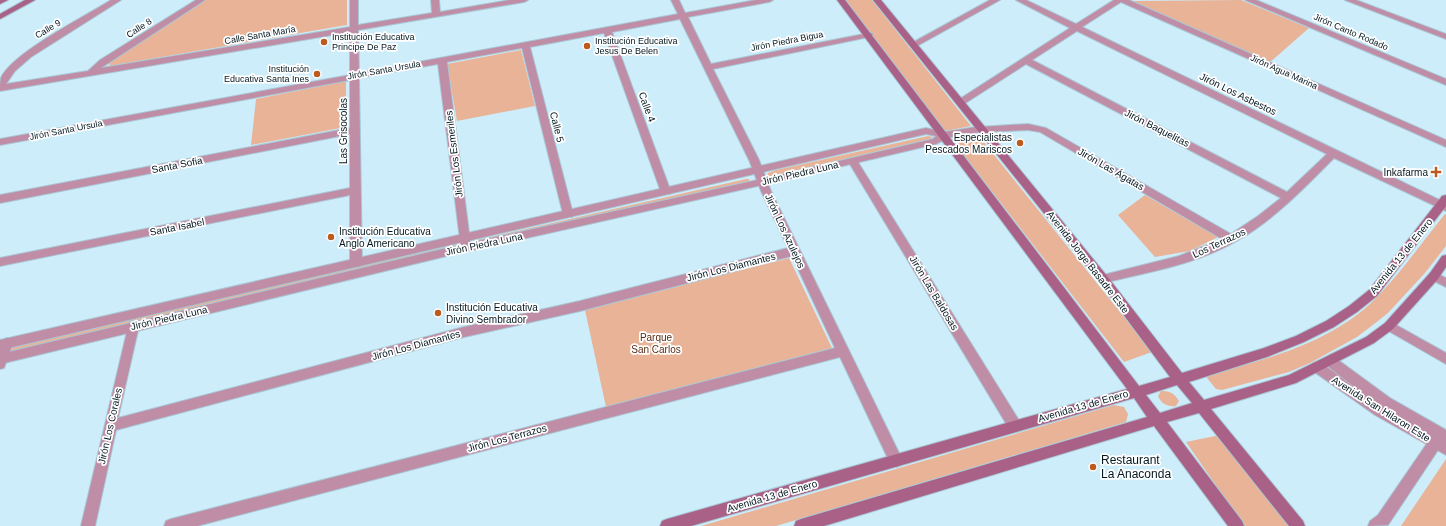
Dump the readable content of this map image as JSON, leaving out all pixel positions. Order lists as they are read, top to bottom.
{
  "streets": {
    "main road": ["Avenida 13 de Enero", "Avenida Jorge Basadre Este"],
    "street": [
      "Calle 8",
      "Calle 9",
      "Jirón Canto Rodado",
      "Calle Santa María",
      "Jirón Piedra Bigua",
      "Jirón Santa Ursula",
      "Jirón Agua Marina",
      "Jirón Los Asbestos",
      "Calle 4",
      "Calle 5",
      "Jirón Baquelitas",
      "Las Grisocolas",
      "Jirón Los Esmeriles",
      "Santa Sofia",
      "Jirón Las Ágatas",
      "Jirón Piedra Luna",
      "Santa Isabel",
      "Jirón Los Azulejos",
      "Los Terrazos",
      "Jirón Los Diamantes",
      "Jirón Las Baldosas",
      "Avenida San Hilaron Este",
      "Jirón Los Corales",
      "Jirón Los Terrazos"
    ]
  },
  "crossings": [
    ["Calle 8", "Calle Santa María"],
    ["Calle 9", "Calle Santa María"],
    ["Calle Santa María", "Las Grisocolas"],
    ["Jirón Piedra Bigua", "Jirón Los Azulejos"],
    ["Jirón Santa Ursula", "Calle 4"],
    ["Jirón Santa Ursula", "Calle 5"],
    ["Jirón Santa Ursula", "Las Grisocolas"],
    ["Jirón Santa Ursula", "Jirón Los Esmeriles"],
    ["Jirón Santa Ursula", "Jirón Los Azulejos"],
    ["Jirón Los Asbestos", "Los Terrazos"],
    ["Jirón Los Asbestos", "Avenida 13 de Enero"],
    ["Calle 4", "Jirón Piedra Luna"],
    ["Calle 5", "Jirón Piedra Luna"],
    ["Jirón Baquelitas", "Los Terrazos"],
    ["Las Grisocolas", "Santa Sofia"],
    ["Las Grisocolas", "Jirón Piedra Luna"],
    ["Las Grisocolas", "Santa Isabel"],
    ["Jirón Los Esmeriles", "Jirón Piedra Luna"],
    ["Jirón Las Ágatas", "Jirón Piedra Luna"],
    ["Jirón Las Ágatas", "Los Terrazos"],
    ["Jirón Las Ágatas", "Avenida Jorge Basadre Este"],
    ["Jirón Piedra Luna", "Jirón Los Azulejos"],
    ["Jirón Piedra Luna", "Avenida Jorge Basadre Este"],
    ["Jirón Piedra Luna", "Jirón Las Baldosas"],
    ["Jirón Piedra Luna", "Jirón Los Corales"],
    ["Jirón Los Azulejos", "Avenida 13 de Enero"],
    ["Jirón Los Azulejos", "Jirón Los Diamantes"],
    ["Jirón Los Azulejos", "Jirón Los Terrazos"],
    ["Los Terrazos", "Avenida Jorge Basadre Este"],
    ["Avenida 13 de Enero", "Avenida Jorge Basadre Este"],
    ["Avenida 13 de Enero", "Jirón Las Baldosas"],
    ["Jirón Los Diamantes", "Jirón Los Corales"]
  ],
  "parks": ["Parque San Carlos"],
  "places": {
    "other": [
      "Institución Educativa Principe De Paz",
      "Institución Educativa Jesus De Belen",
      "Institución Educativa Santa Ines",
      "Especialistas Pescados Mariscos",
      "Institución Educativa Anglo Americano",
      "Institución Educativa Divino Sembrador",
      "Restaurant La Anaconda"
    ],
    "health": ["Inkafarma"]
  }
}
